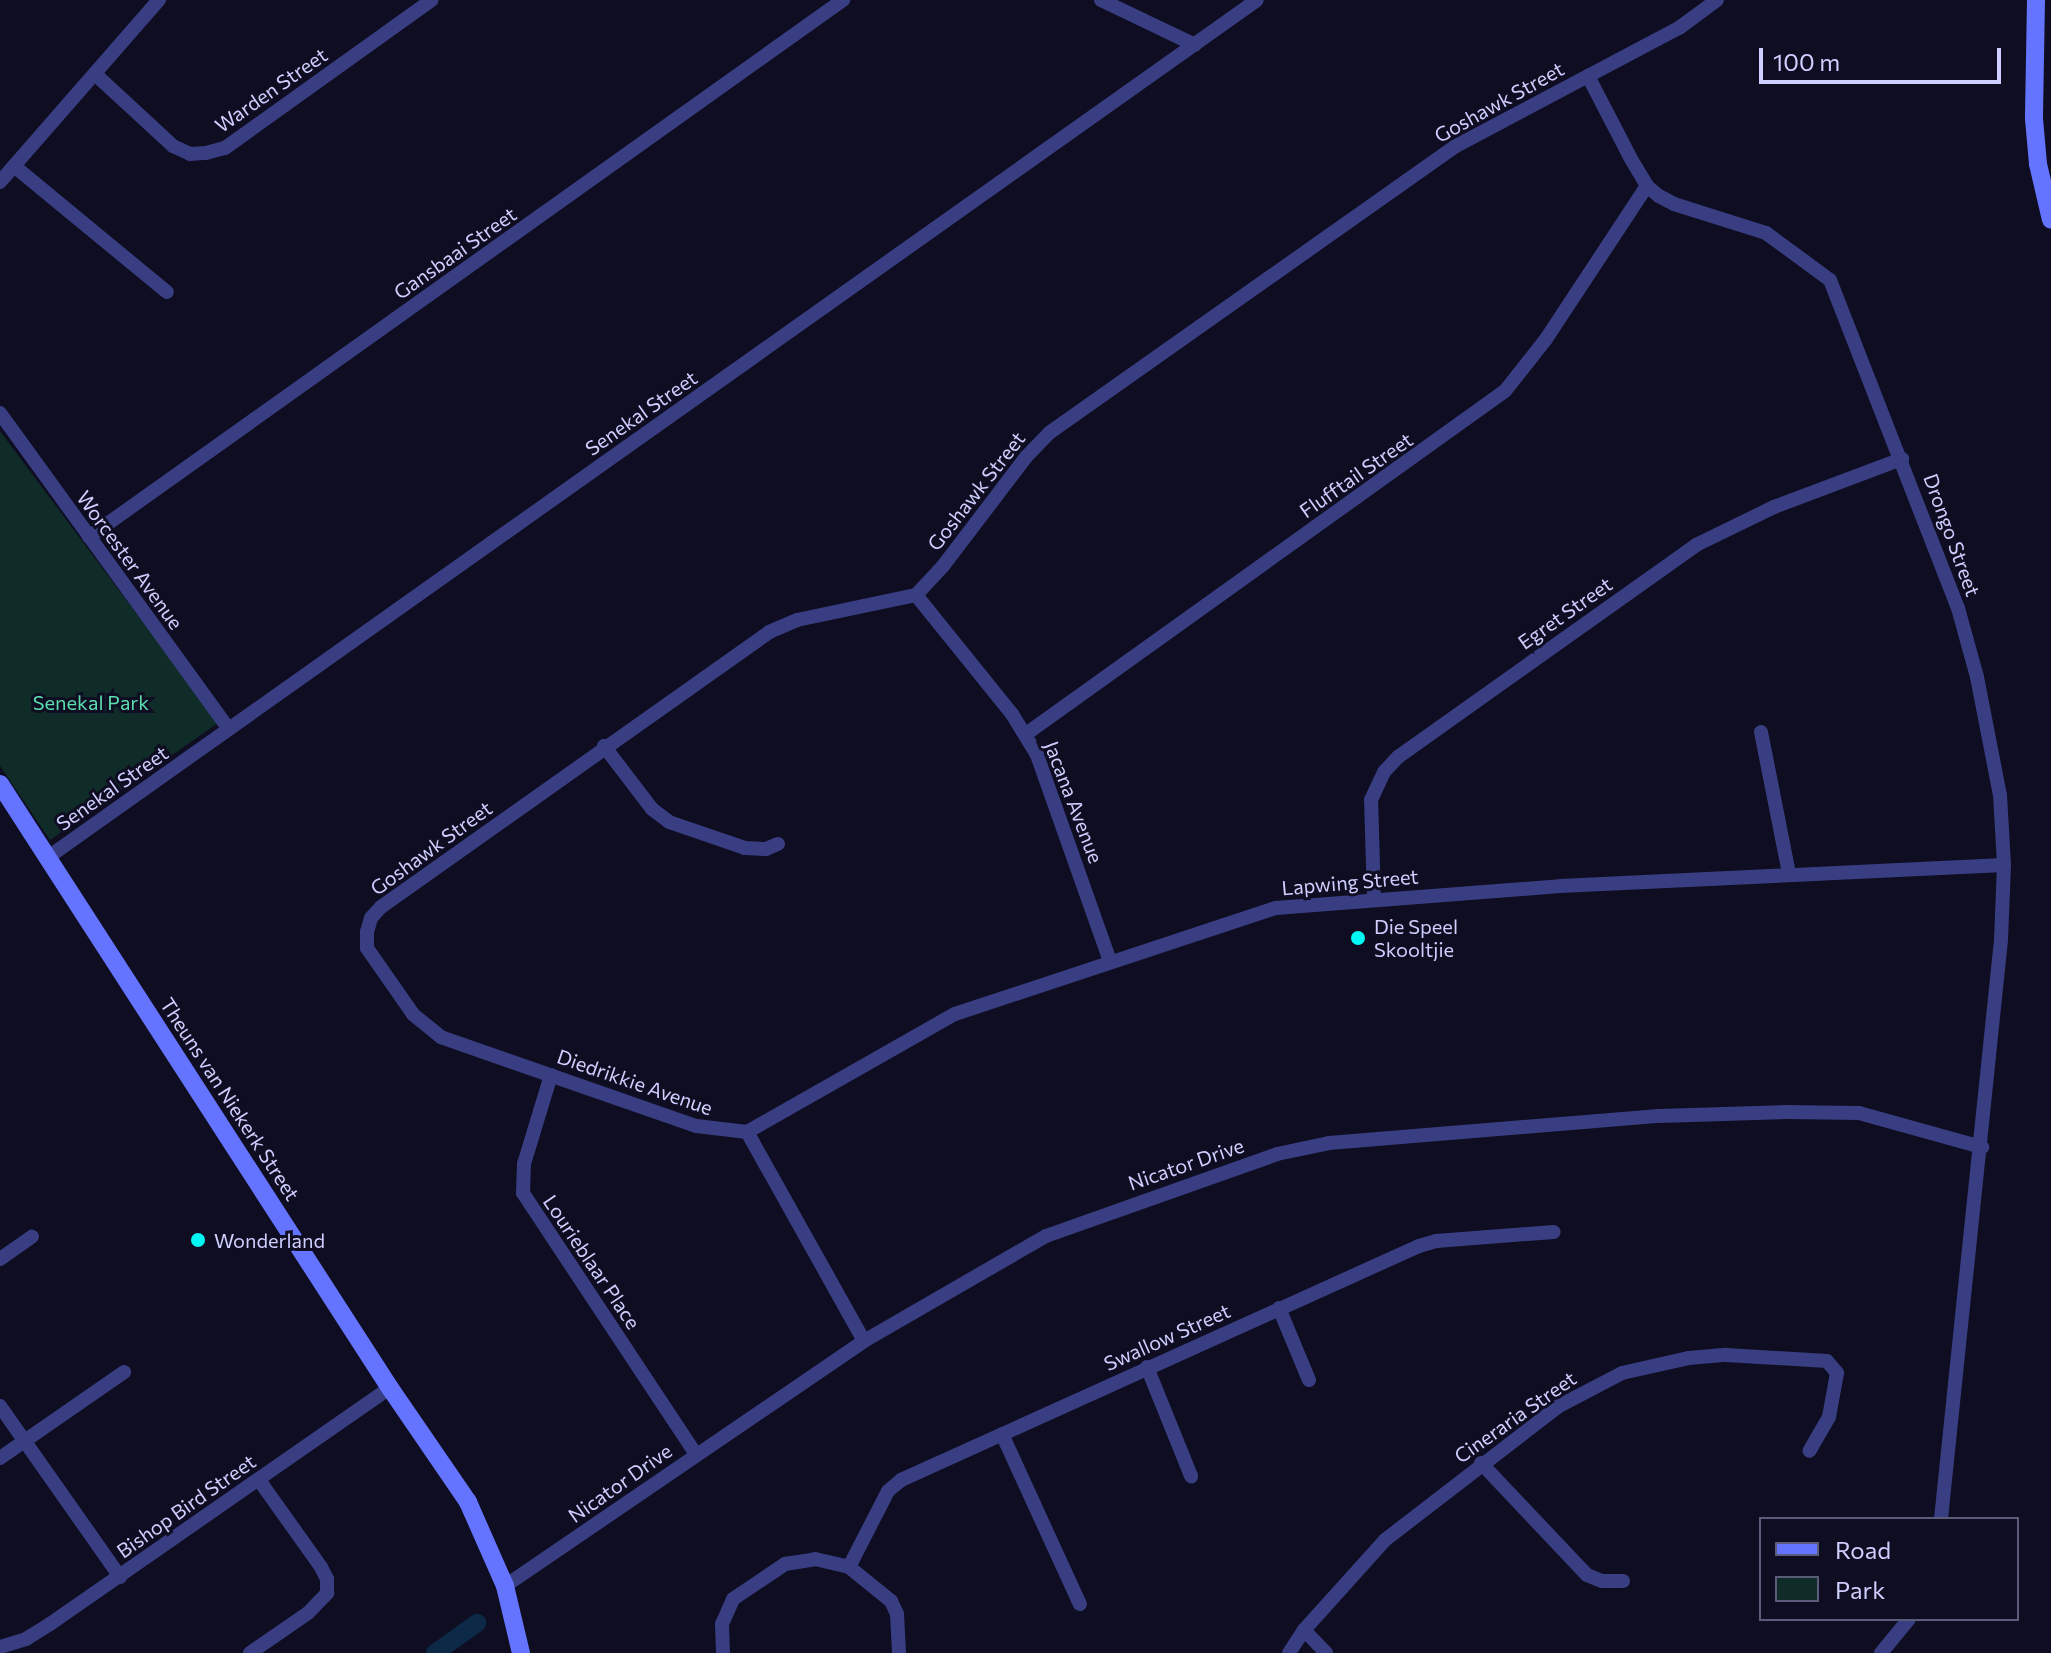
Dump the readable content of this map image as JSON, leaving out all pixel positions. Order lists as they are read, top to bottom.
{
  "streets": {
    "street": [
      "Warden Street",
      "Goshawk Street",
      "Gansbaai Street",
      "Senekal Street",
      "Flufftail Street",
      "Drongo Street",
      "Worcester Avenue",
      "Egret Street",
      "Jacana Avenue",
      "Lapwing Street",
      "Diedrikkie Avenue",
      "Theuns van Niekerk Street",
      "Nicator Drive",
      "Lourieblaar Place",
      "Swallow Street",
      "Cineraria Street",
      "Bishop Bird Street"
    ]
  },
  "crossings": [
    ["Goshawk Street", "Jacana Avenue"],
    ["Goshawk Street", "Diedrikkie Avenue"],
    ["Gansbaai Street", "Worcester Avenue"],
    ["Senekal Street", "Worcester Avenue"],
    ["Senekal Street", "Theuns van Niekerk Street"],
    ["Flufftail Street", "Drongo Street"],
    ["Flufftail Street", "Jacana Avenue"],
    ["Drongo Street", "Egret Street"],
    ["Drongo Street", "Lapwing Street"],
    ["Drongo Street", "Nicator Drive"],
    ["Egret Street", "Lapwing Street"],
    ["Jacana Avenue", "Lapwing Street"],
    ["Lapwing Street", "Diedrikkie Avenue"],
    ["Diedrikkie Avenue", "Lourieblaar Place"],
    ["Theuns van Niekerk Street", "Nicator Drive"],
    ["Theuns van Niekerk Street", "Bishop Bird Street"],
    ["Nicator Drive", "Lourieblaar Place"]
  ],
  "parks": ["Senekal Park"],
  "places": ["Die Speel Skooltjie", "Wonderland"],
  "legend": ["Road", "Park"],
  "scale_bar": "100 m"
}
